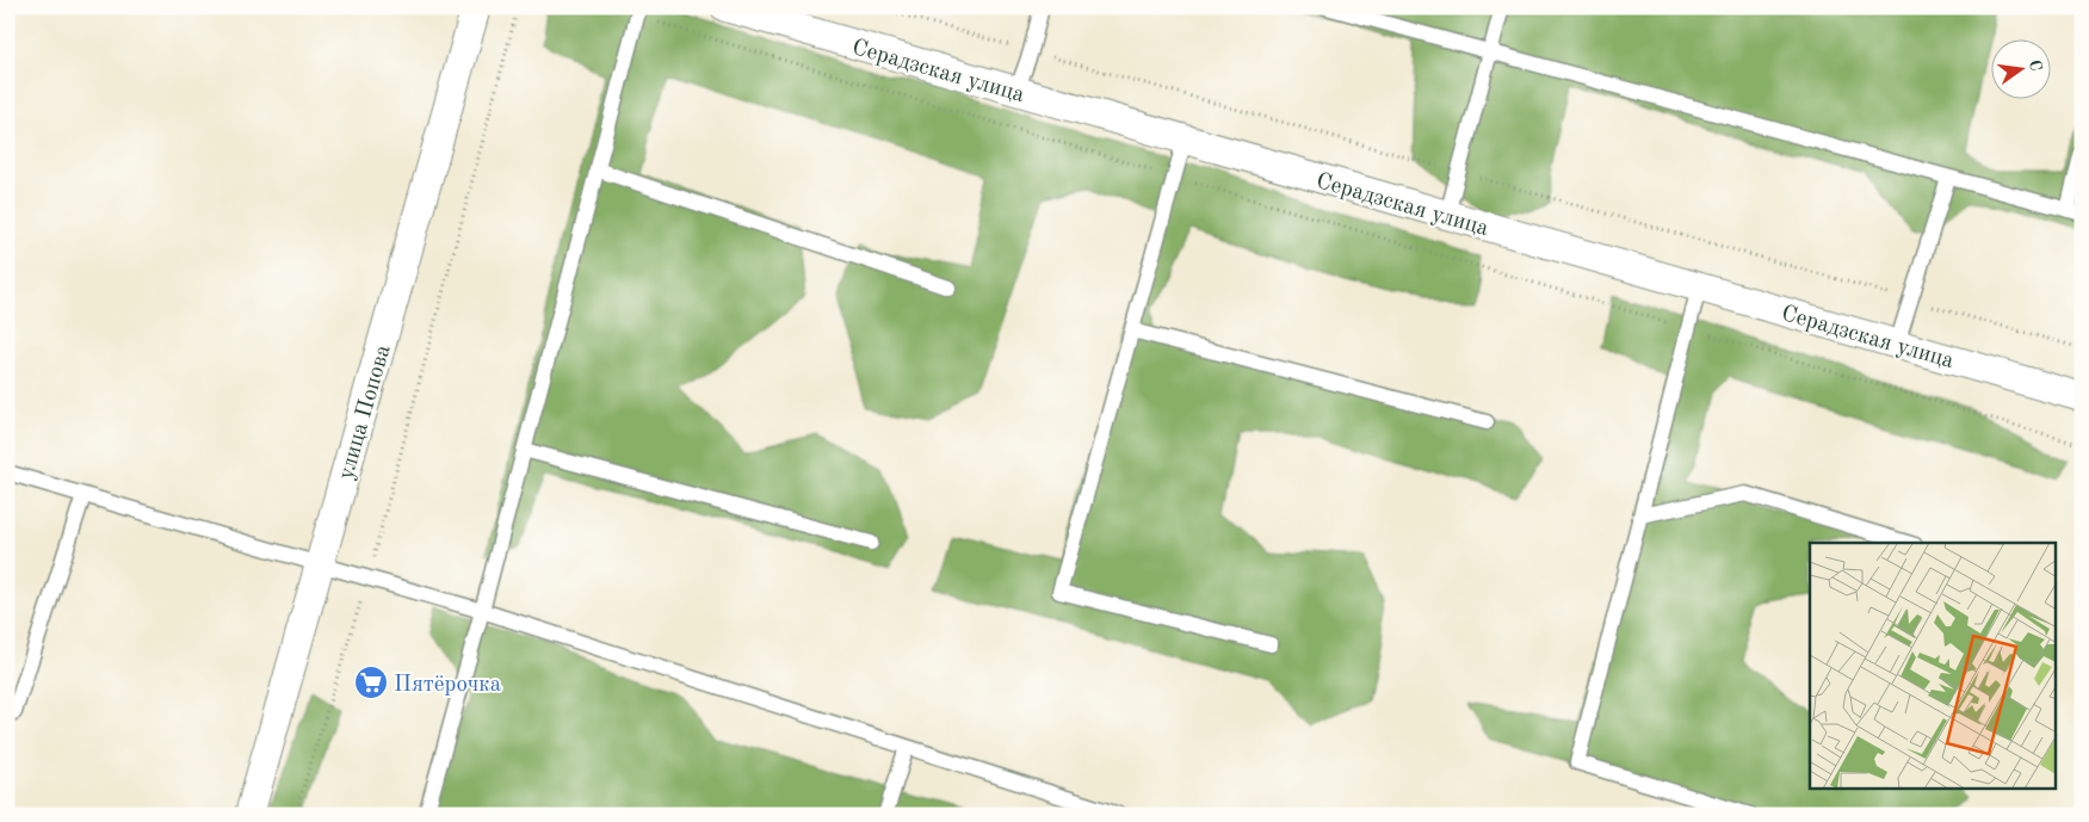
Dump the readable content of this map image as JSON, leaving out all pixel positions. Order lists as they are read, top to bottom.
{
  "streets": {
    "street": ["Серадзская улица", "улица Попова"]
  },
  "places": {
    "supermarket": ["Пятёрочка"]
  },
  "north": "right"
}
